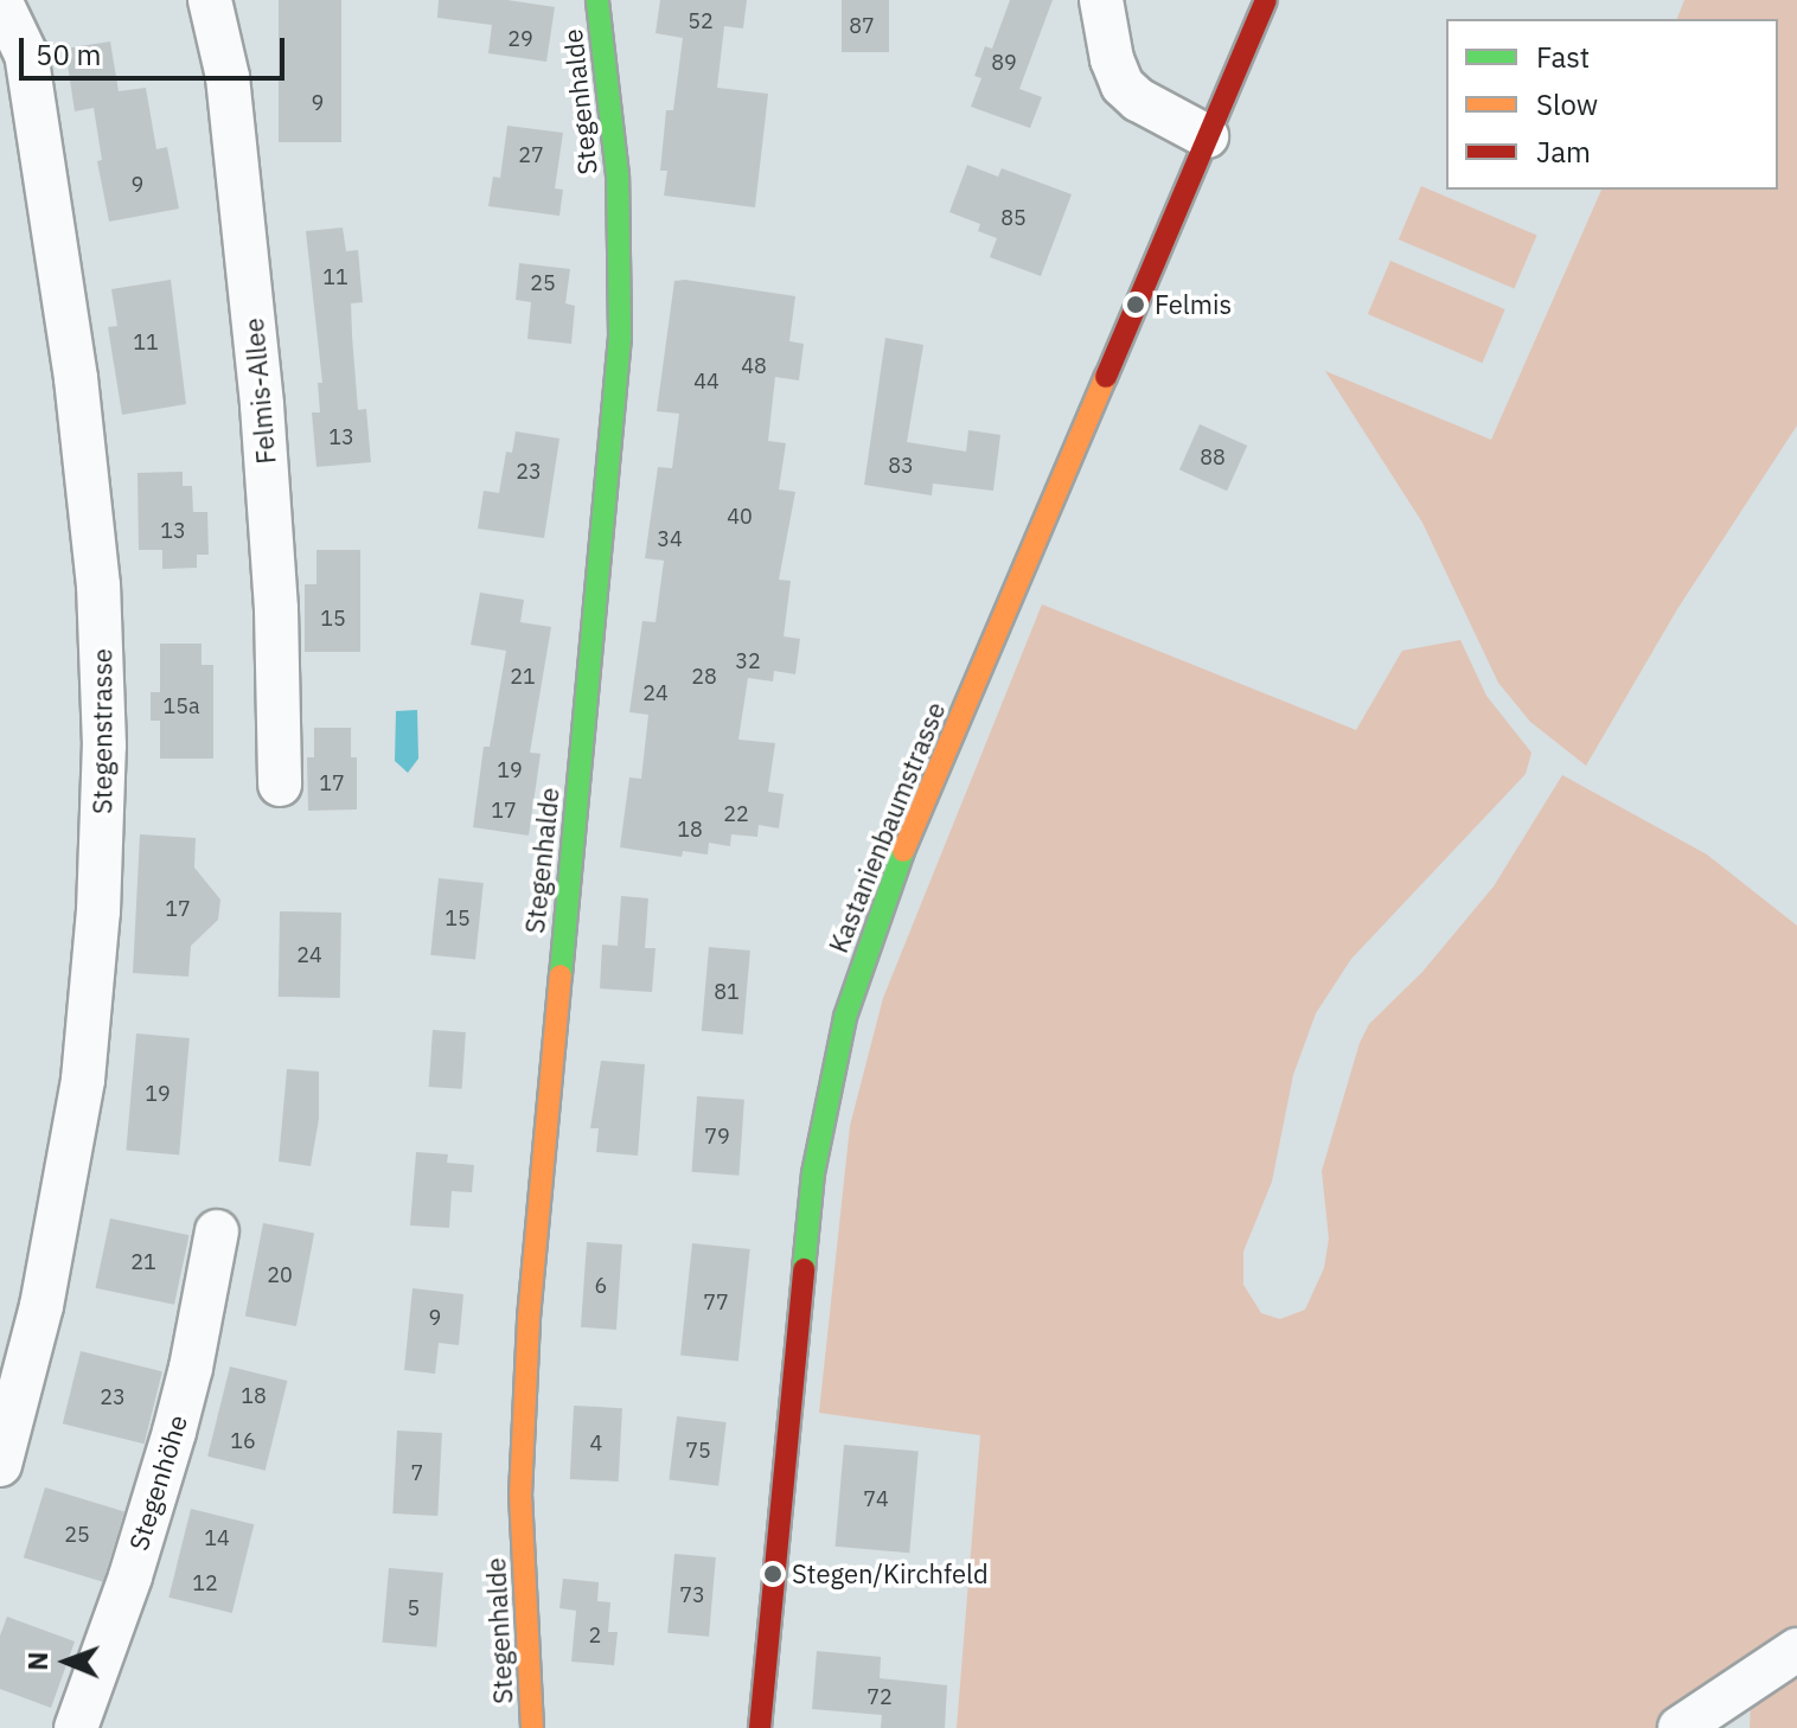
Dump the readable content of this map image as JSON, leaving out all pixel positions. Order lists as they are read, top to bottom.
{
  "streets": {
    "street": [
      "Stegenhalde",
      "Felmis-Allee",
      "Stegenstrasse",
      "Kastanienbaumstrasse",
      "Stegenhöhe"
    ]
  },
  "places": ["Felmis", "Stegen/Kirchfeld"],
  "house_numbers": [
    "52",
    "87",
    "29",
    "89",
    "9",
    "27",
    "9",
    "85",
    "11",
    "25",
    "11",
    "48",
    "44",
    "13",
    "88",
    "83",
    "23",
    "40",
    "13",
    "34",
    "15",
    "32",
    "21",
    "28",
    "24",
    "15a",
    "19",
    "17",
    "17",
    "22",
    "18",
    "17",
    "15",
    "24",
    "81",
    "19",
    "79",
    "21",
    "20",
    "6",
    "77",
    "9",
    "18",
    "23",
    "16",
    "4",
    "75",
    "7",
    "74",
    "25",
    "14",
    "12",
    "73",
    "5",
    "2",
    "72"
  ],
  "legend": ["Fast", "Slow", "Jam"],
  "scale_bar": "50 m",
  "north": "left"
}
